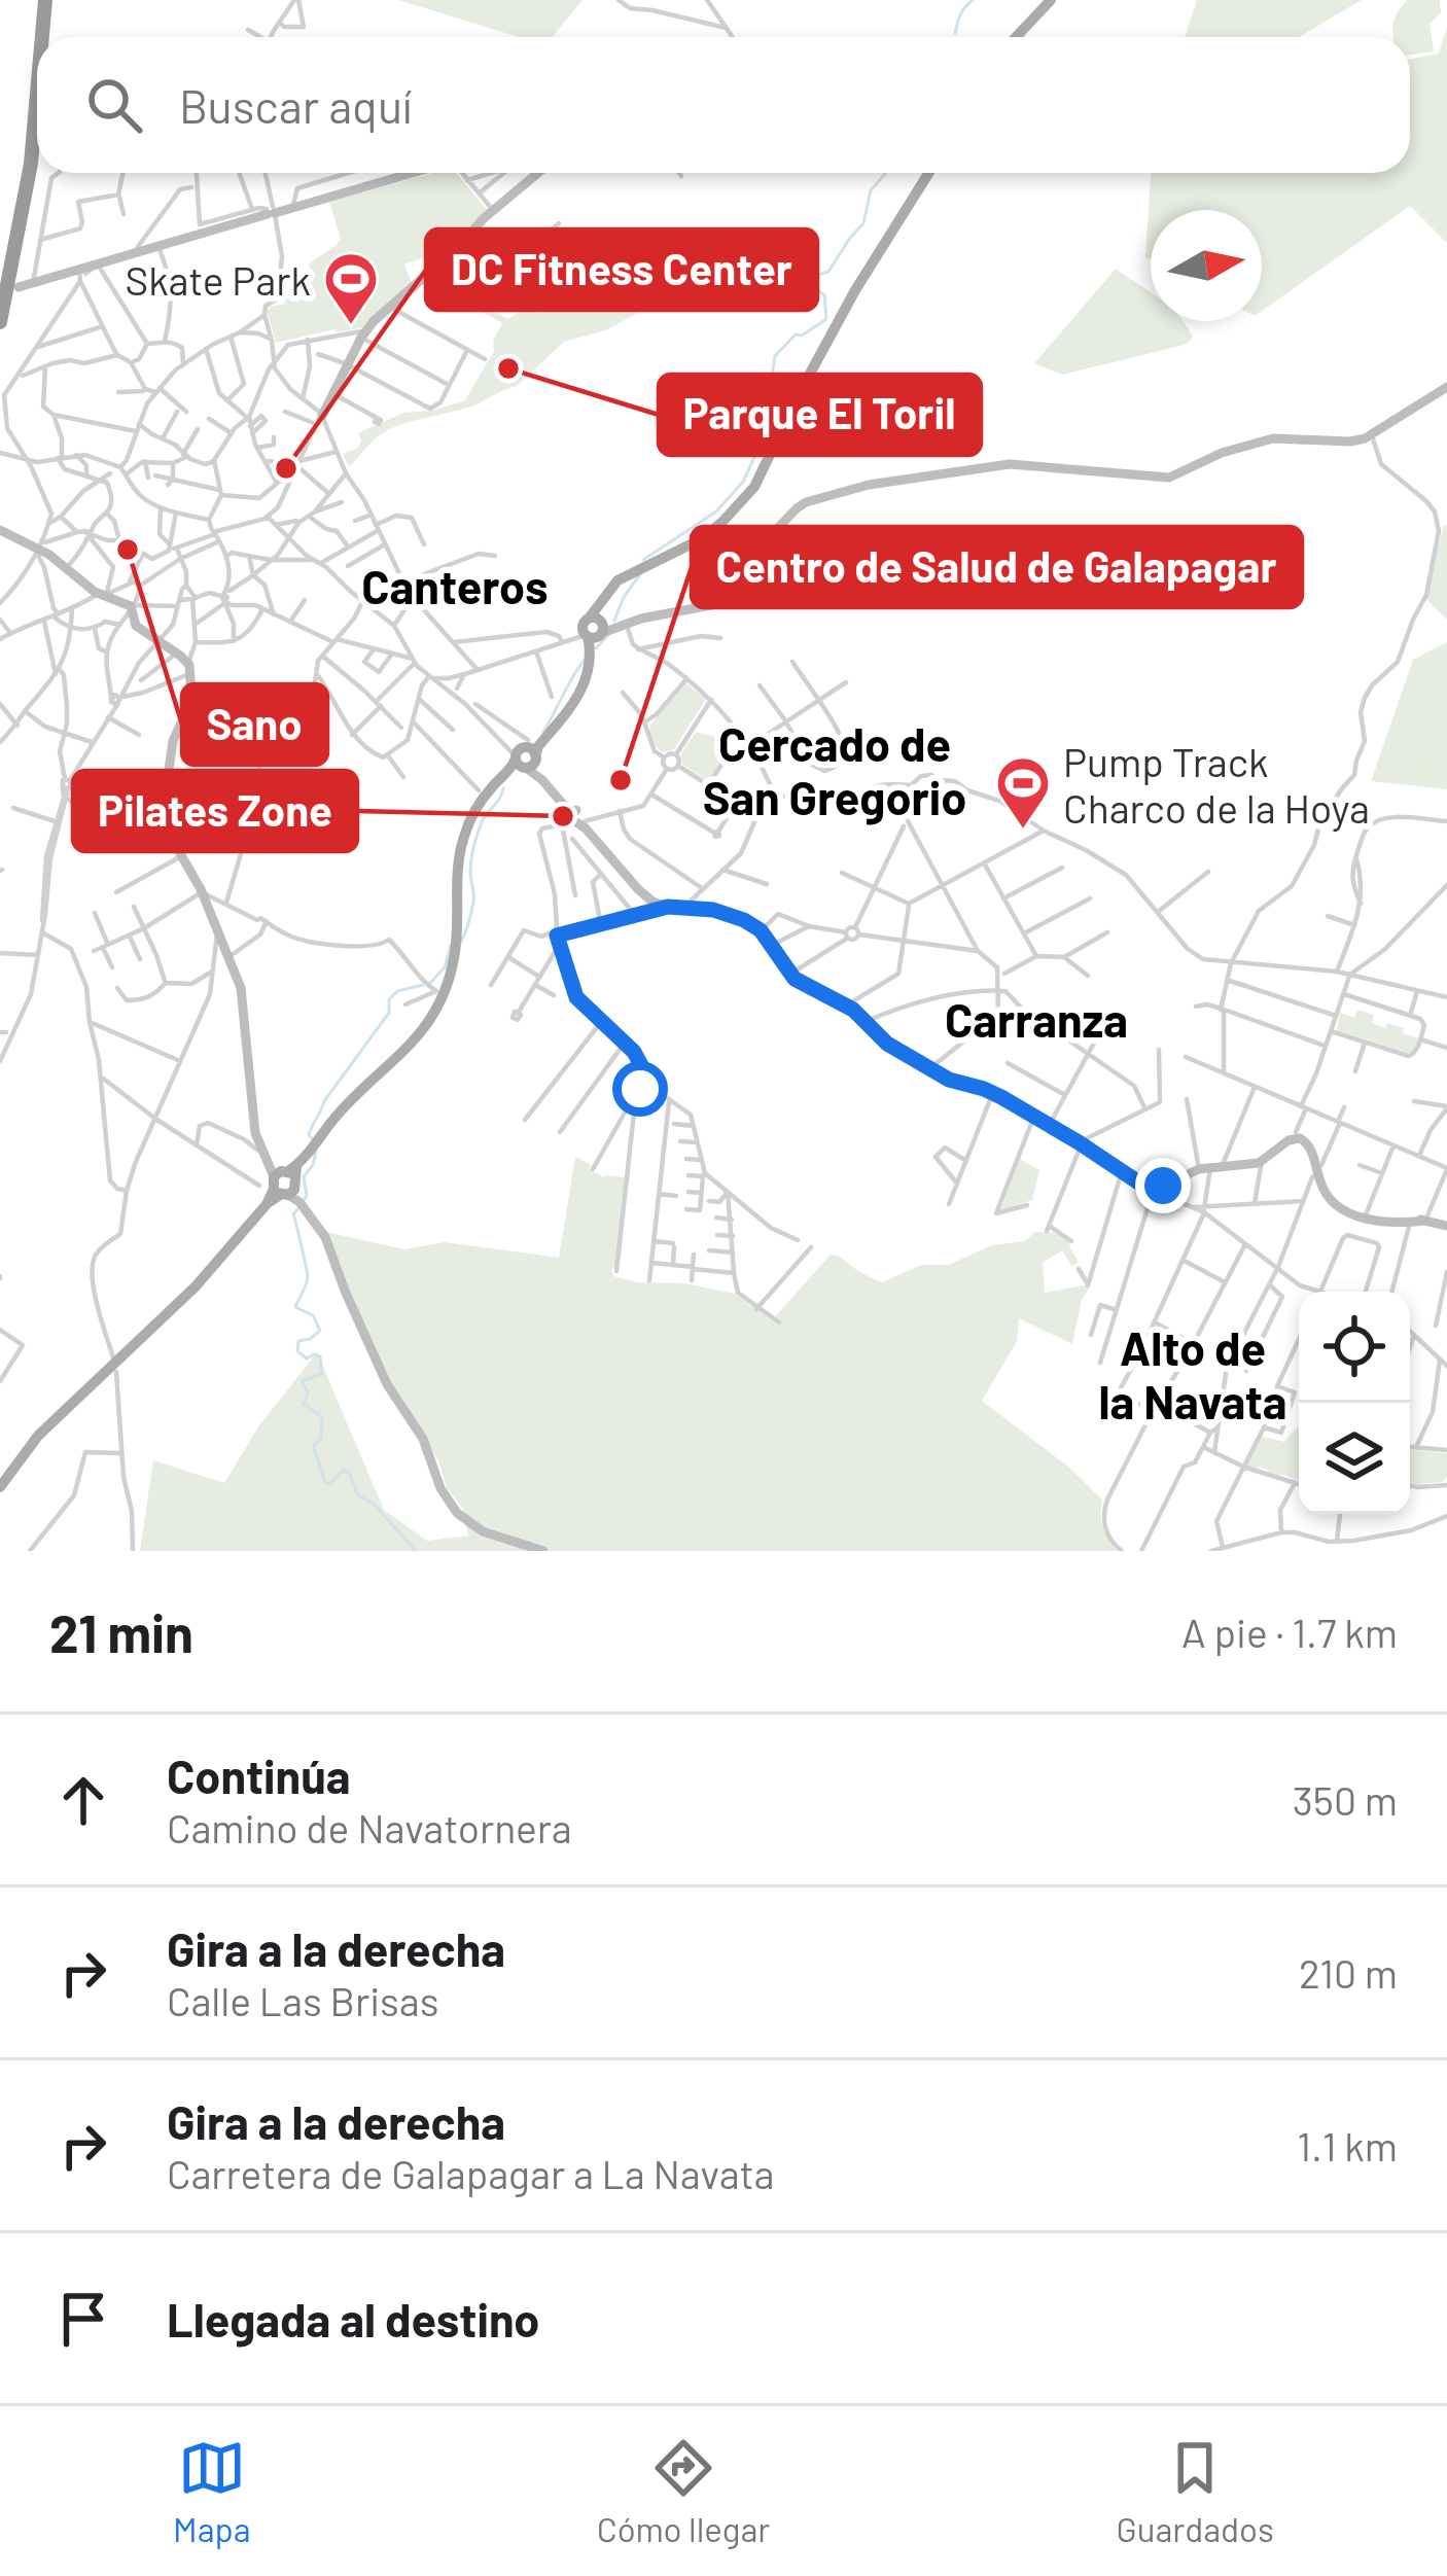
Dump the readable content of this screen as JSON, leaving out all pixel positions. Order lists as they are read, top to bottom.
{
  "districts": [
    "Canteros",
    "Cercado de San Gregorio",
    "Carranza",
    "Alto de la Navata"
  ],
  "places": {
    "sports": ["Skate Park", "Pump Track Charco de la Hoya"],
    "other": [
      "Parque El Toril",
      "DC Fitness Center",
      "Sano",
      "Centro de Salud de Galapagar",
      "Pilates Zone"
    ]
  },
  "north": "right",
  "page": {
    "search": "Buscar aquí",
    "heading": ["21 min", "A pie · 1.7 km"],
    "list": [
      ["Continúa", "Camino de Navatornera", "350 m"],
      ["Gira a la derecha", "Calle Las Brisas", "210 m"],
      ["Gira a la derecha", "Carretera de Galapagar a La Navata", "1.1 km"],
      "Llegada al destino"
    ],
    "nav": ["Mapa", "Cómo llegar", "Guardados"]
  }
}
